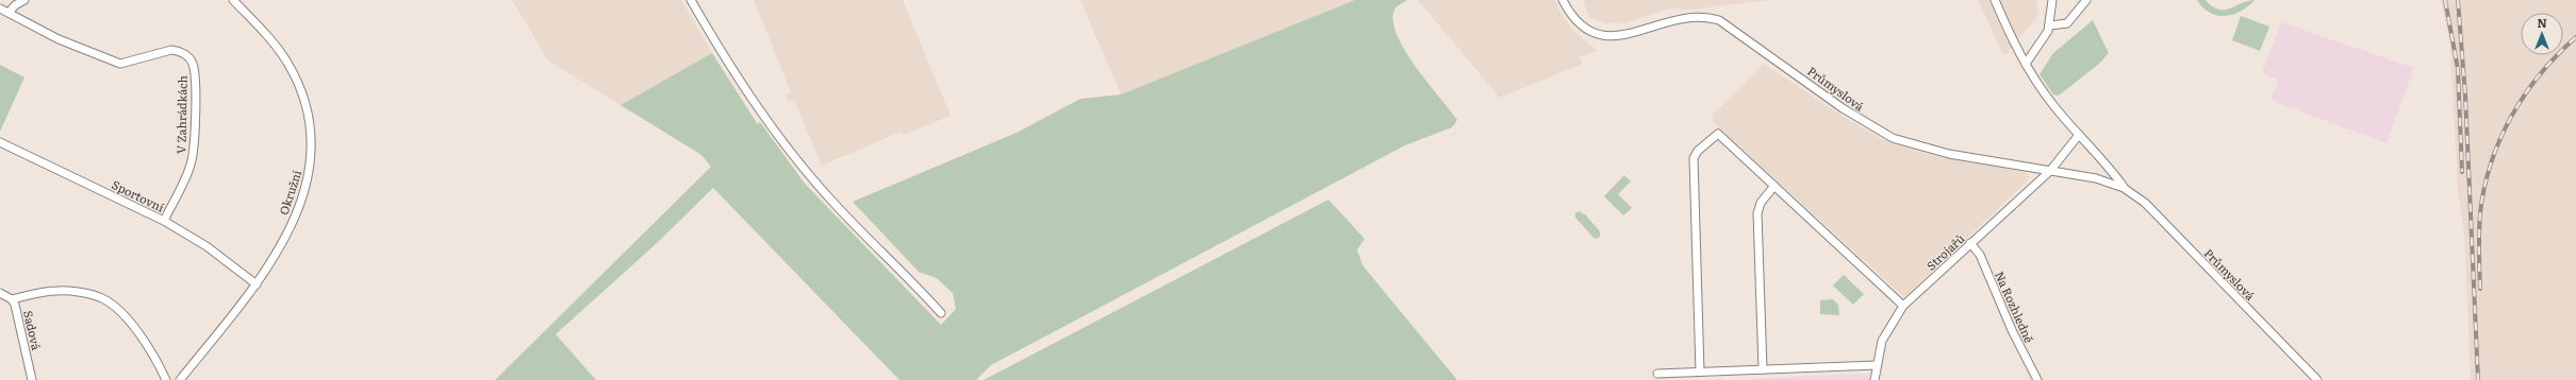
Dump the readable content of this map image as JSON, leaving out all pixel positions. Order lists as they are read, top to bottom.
{
  "streets": {
    "street": [
      "Průmyslová",
      "V Zahrádkách",
      "Okružní",
      "Sportovní",
      "Strojařů",
      "Na Rozhledně",
      "Sadová"
    ]
  },
  "crossings": [
    ["Průmyslová", "Strojařů"],
    ["V Zahrádkách", "Sportovní"],
    ["Okružní", "Sportovní"],
    ["Strojařů", "Na Rozhledně"]
  ],
  "north": "top"
}
